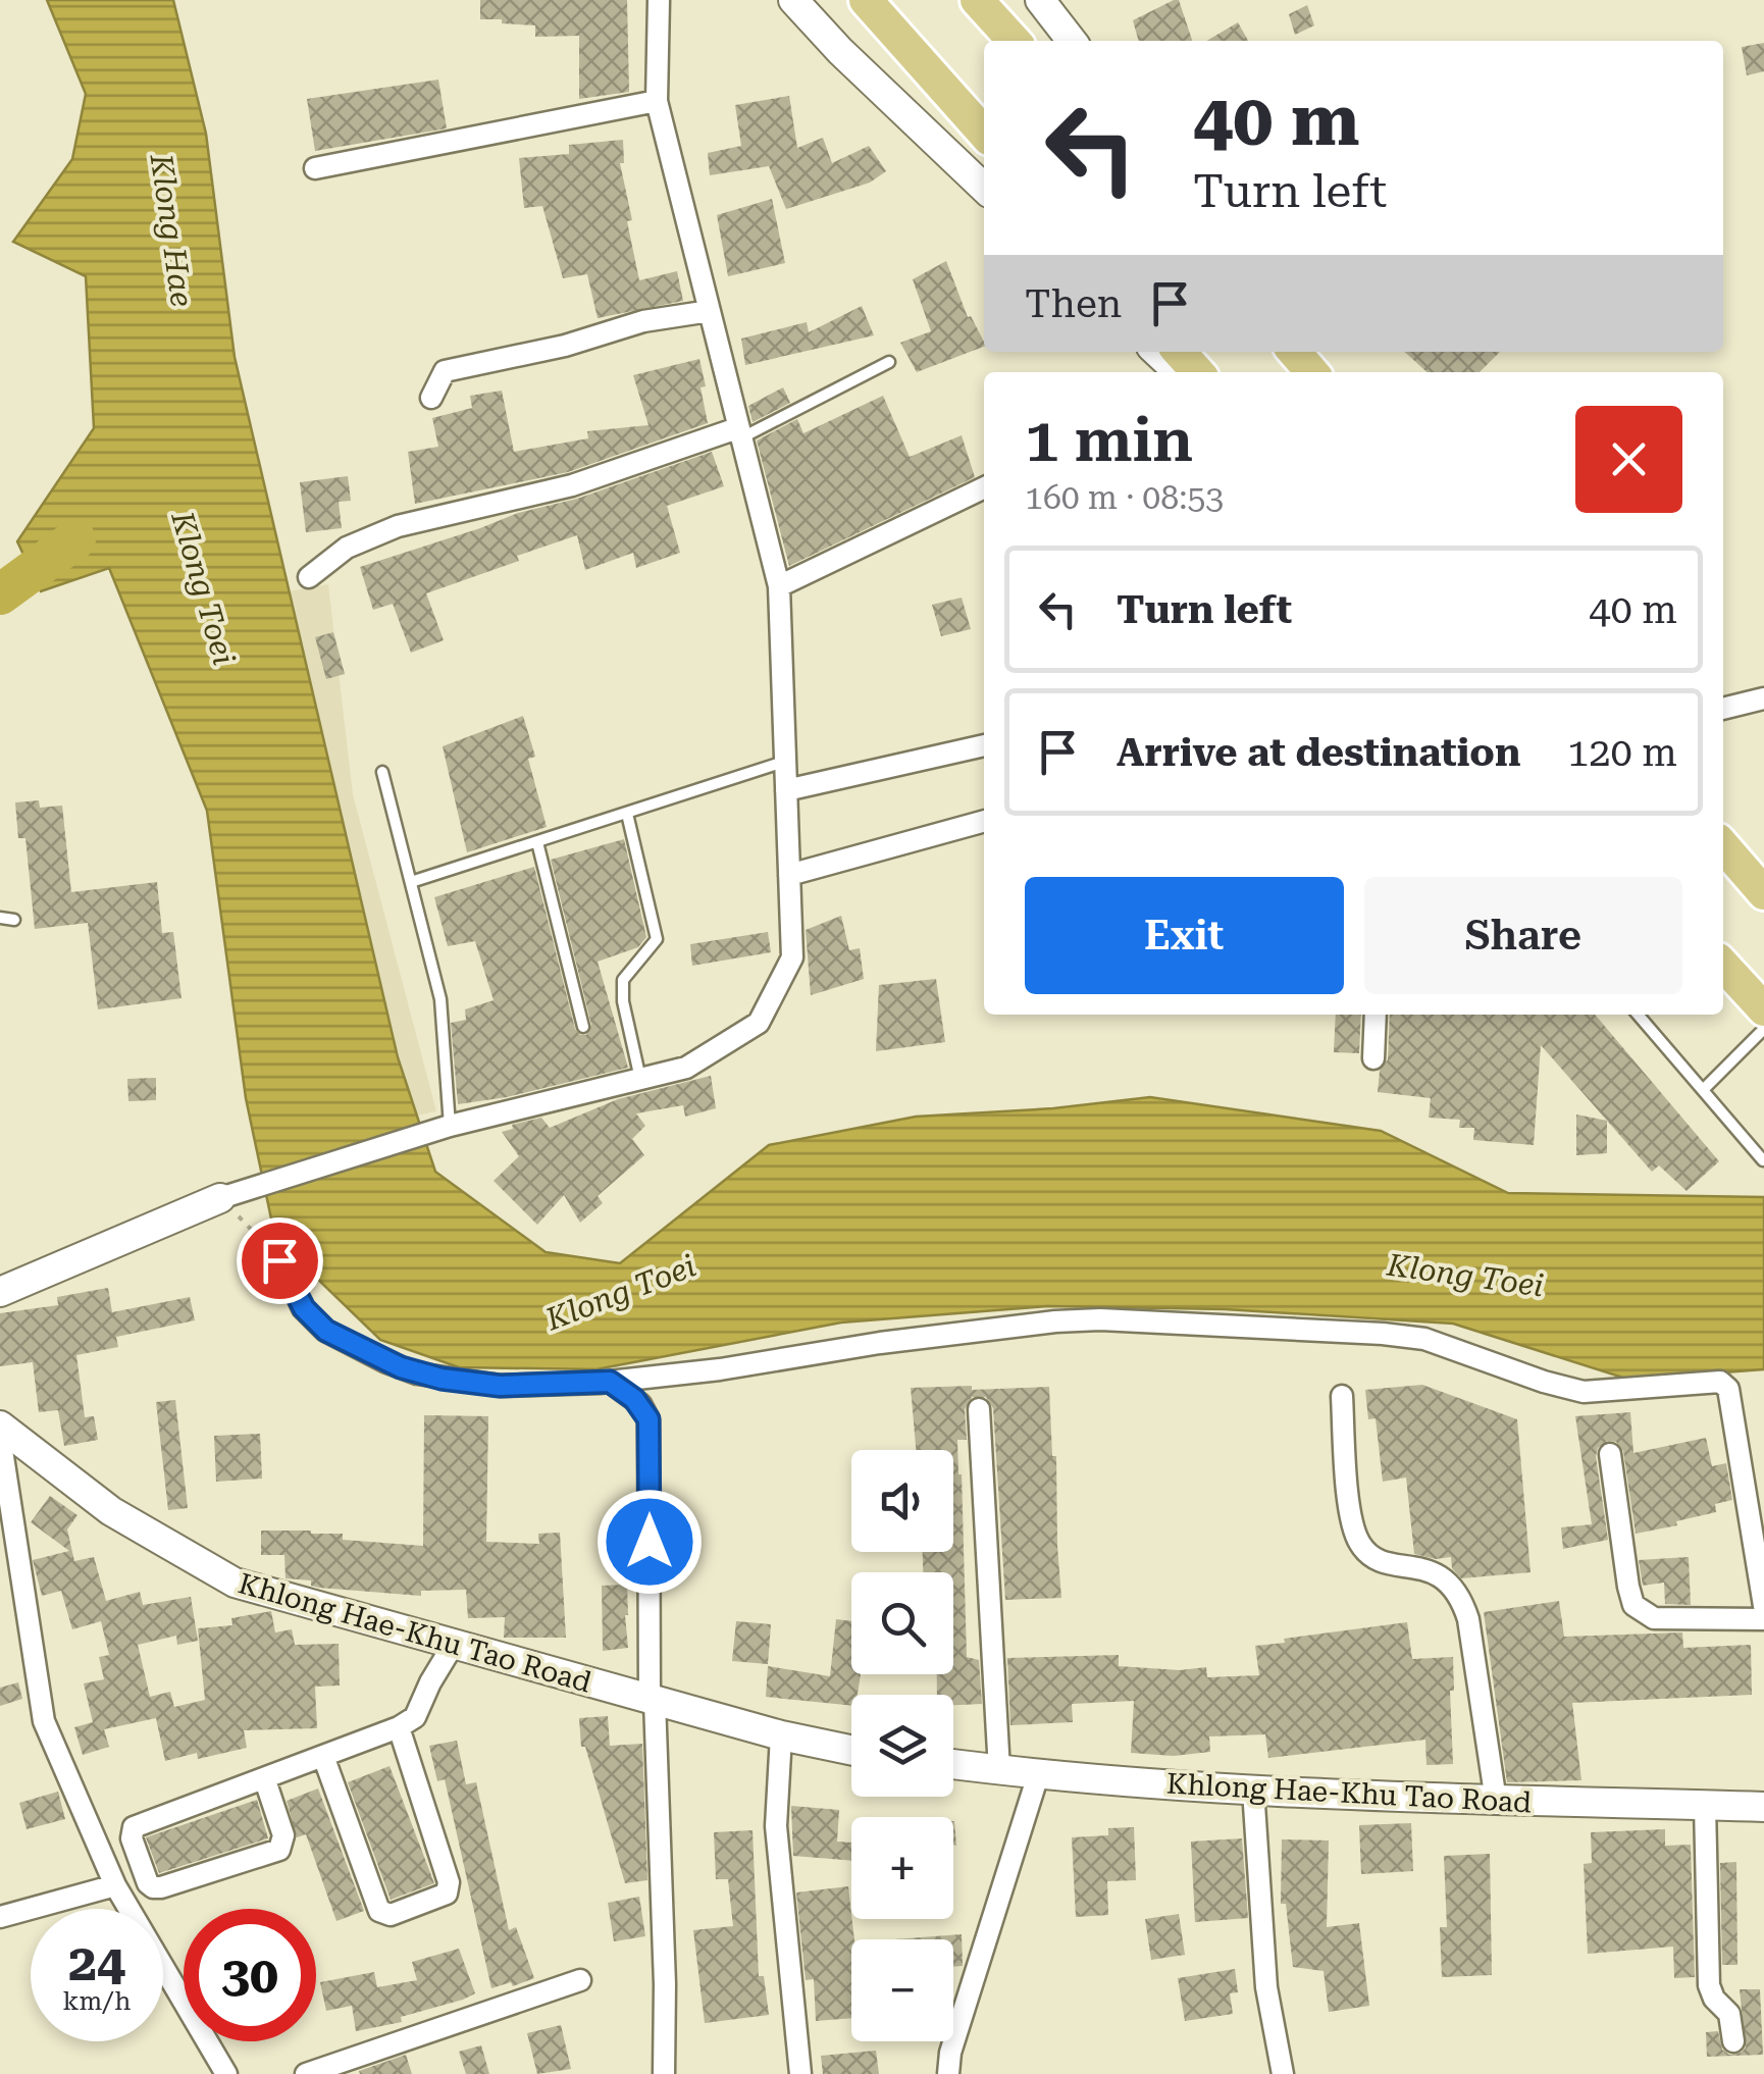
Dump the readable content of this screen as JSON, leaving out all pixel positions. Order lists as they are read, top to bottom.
{
  "streets": {
    "street": ["Khlong Hae-Khu Tao Road"]
  },
  "water": ["Klong Hae", "Klong Toei"],
  "page": {
    "turn": ["40 m", "Turn left"],
    "then": "Then",
    "heading": ["1 min", "160 m · 08:53"],
    "list": [
      {
        "name": "Turn left",
        "value": "40 m"
      },
      {
        "name": "Arrive at destination",
        "value": "120 m"
      }
    ],
    "buttons": ["Exit", "Share"],
    "map_buttons": ["+", "−"],
    "speed": "24 km/h",
    "limit": "30"
  }
}
